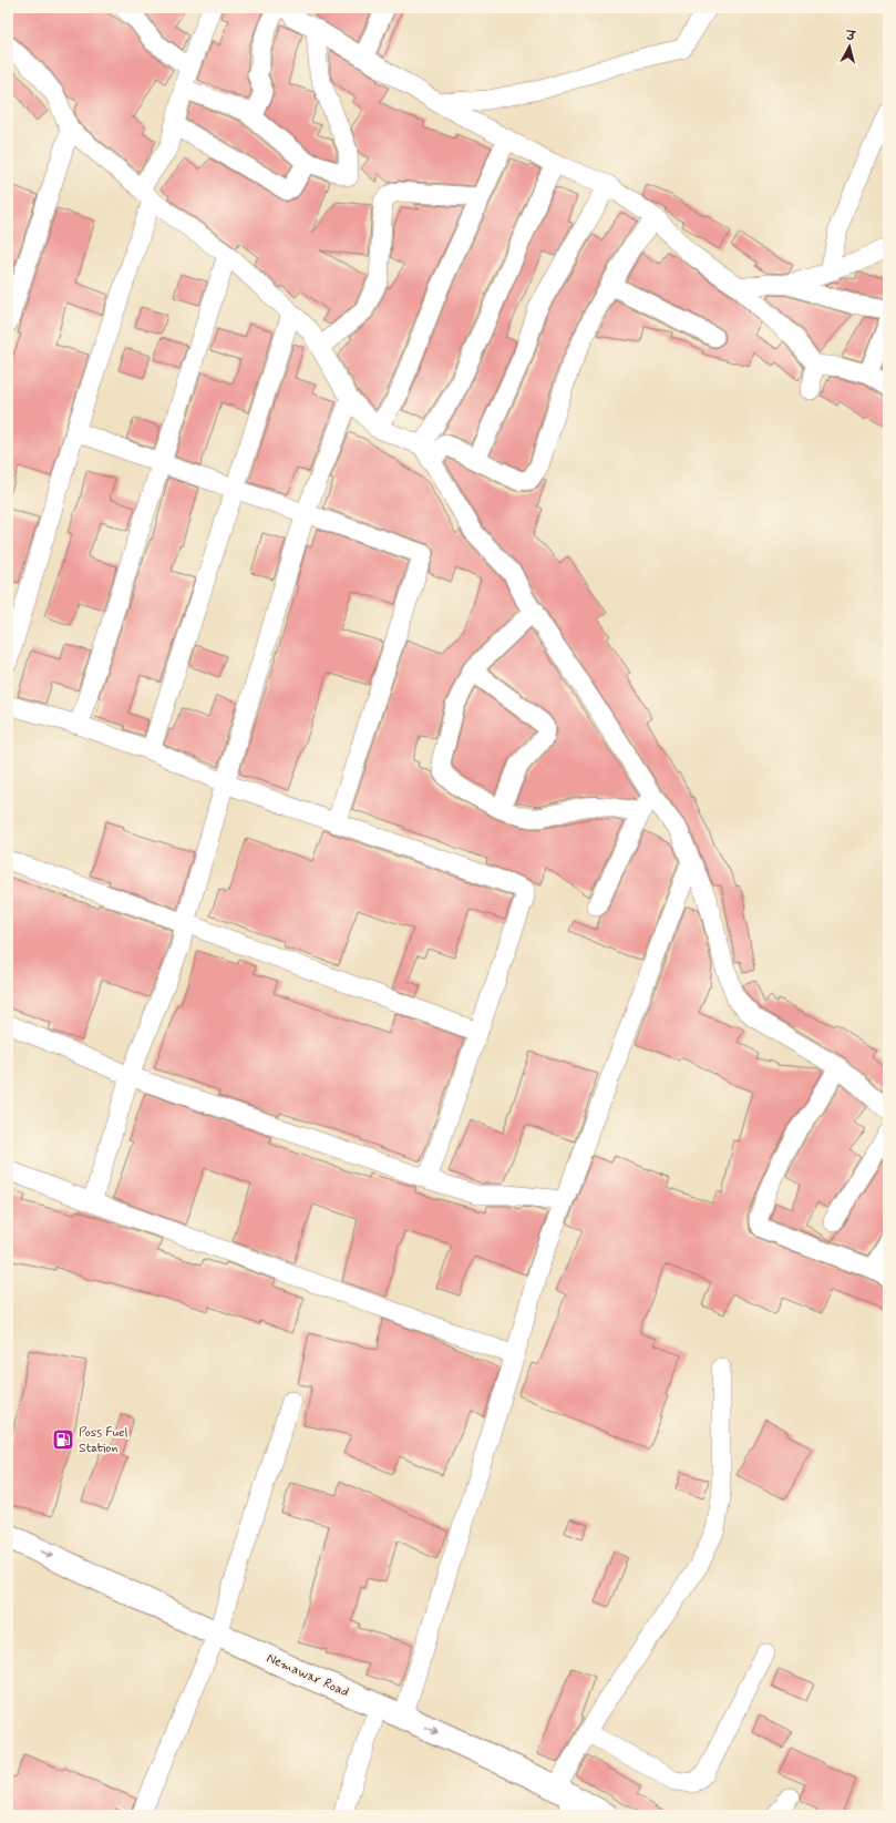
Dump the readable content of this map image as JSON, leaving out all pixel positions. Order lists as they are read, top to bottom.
{
  "streets": {
    "highway": ["Nemawar Road"]
  },
  "places": {
    "fuel station": ["Poss Fuel Station"]
  },
  "north": "top"
}
